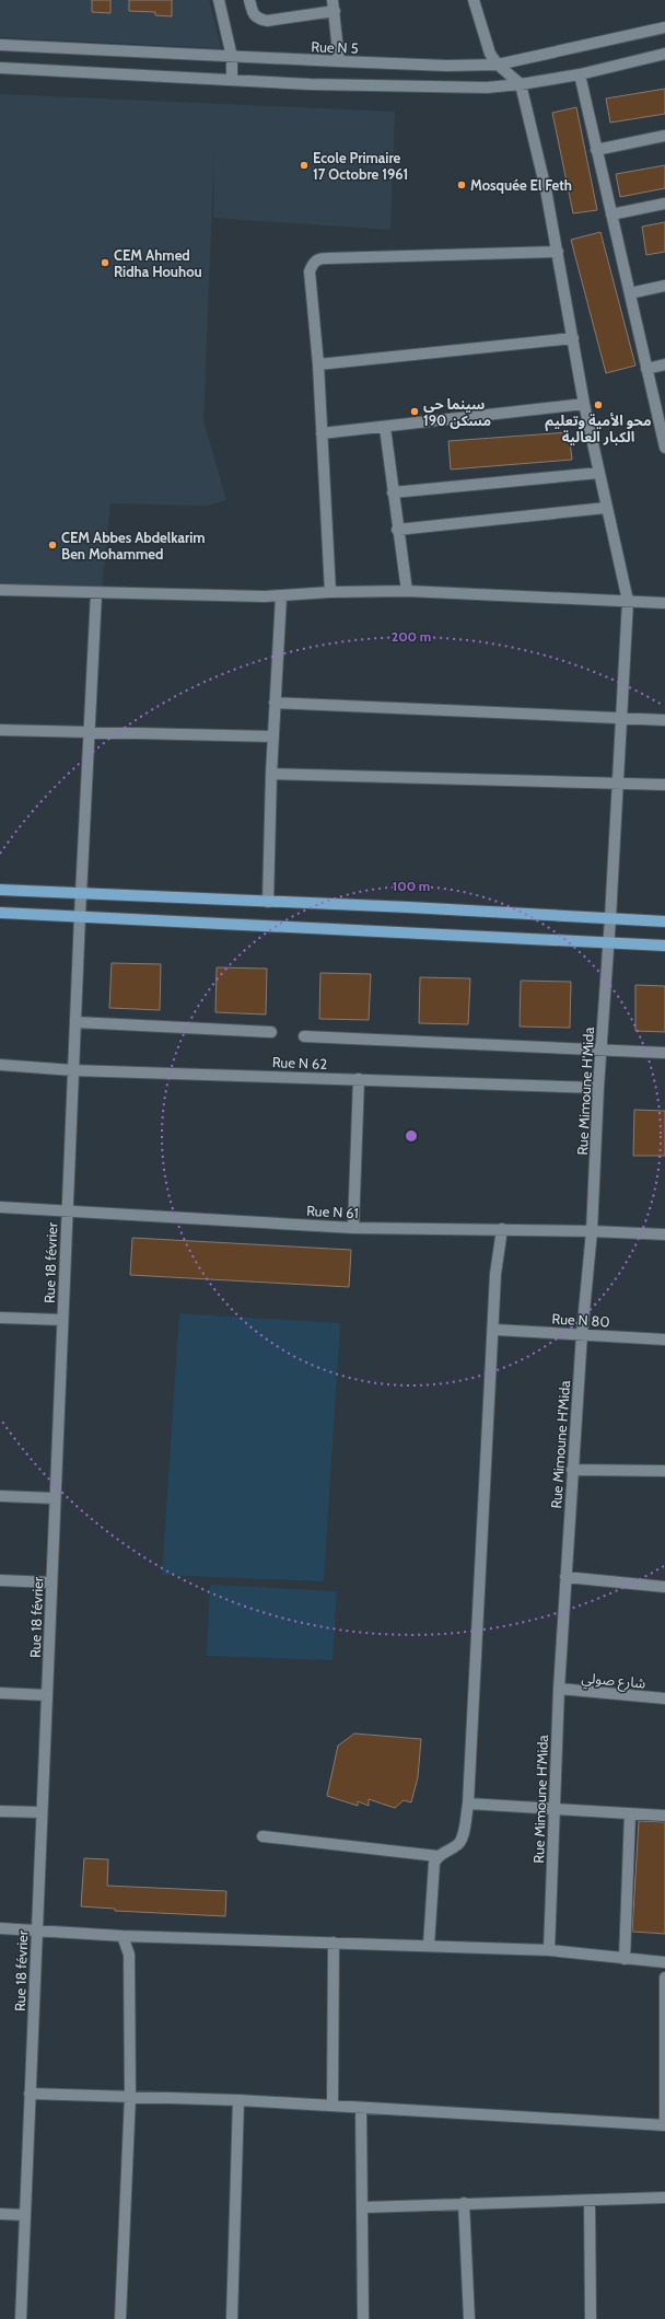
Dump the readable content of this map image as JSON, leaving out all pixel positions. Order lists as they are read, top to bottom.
{
  "streets": {
    "street": [
      "Rue N 5",
      "Rue N 62",
      "Rue Mimoune H'Mida",
      "Rue N 61",
      "Rue 18 février",
      "Rue N 80",
      "شارع صولي"
    ]
  },
  "crossings": [
    ["Rue N 62", "Rue Mimoune H'Mida"],
    ["Rue N 62", "Rue 18 février"],
    ["Rue Mimoune H'Mida", "Rue N 61"],
    ["Rue Mimoune H'Mida", "Rue N 80"],
    ["Rue Mimoune H'Mida", "شارع صولي"],
    ["Rue N 61", "Rue 18 février"]
  ],
  "places": [
    "Ecole Primaire 17 Octobre 1961",
    "Mosquée El Feth",
    "CEM Ahmed Ridha Houhou",
    "محو الأمية وتعليم الكبار العالية",
    "سينما حي 190 مسكن",
    "CEM Abbes Abdelkarim Ben Mohammed"
  ],
  "rings": ["200 m", "100 m"]
}
